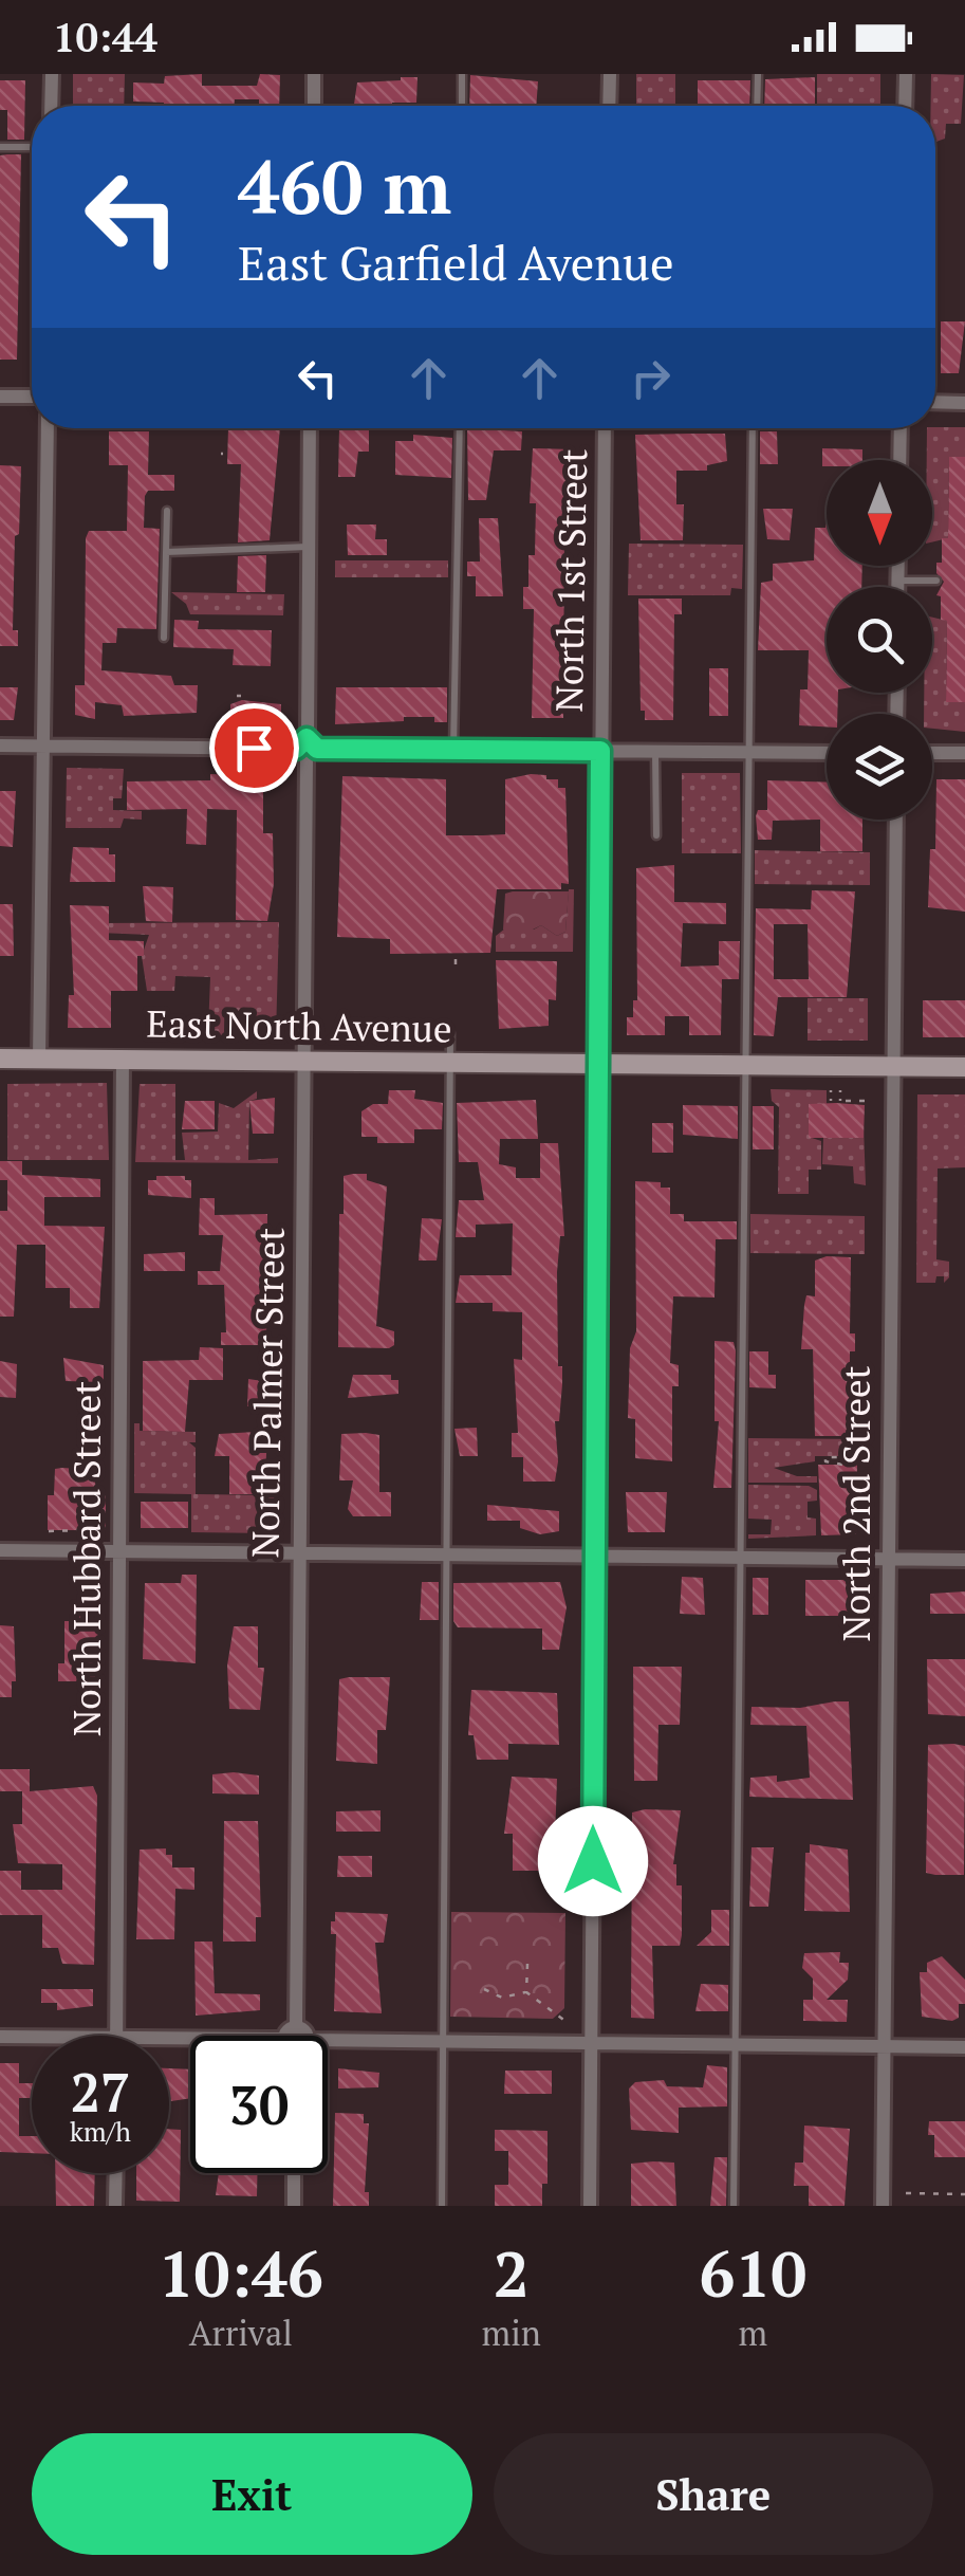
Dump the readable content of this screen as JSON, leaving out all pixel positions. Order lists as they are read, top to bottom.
{
  "streets": {
    "main road": ["East North Avenue"],
    "street": [
      "North 1st Street",
      "North Palmer Street",
      "North 2nd Street",
      "North Hubbard Street"
    ]
  },
  "crossings": [
    ["North 1st Street", "East North Avenue"],
    ["East North Avenue", "North Palmer Street"],
    ["East North Avenue", "North 2nd Street"],
    ["East North Avenue", "North Hubbard Street"]
  ],
  "north": "bottom",
  "page": {
    "status": "10:44",
    "turn": ["460 m", "East Garfield Avenue"],
    "speed": "27 km/h",
    "limit": "30",
    "eta": [
      "10:46",
      "Arrival",
      "2",
      "min",
      "610",
      "m"
    ],
    "buttons": ["Exit", "Share"]
  }
}
